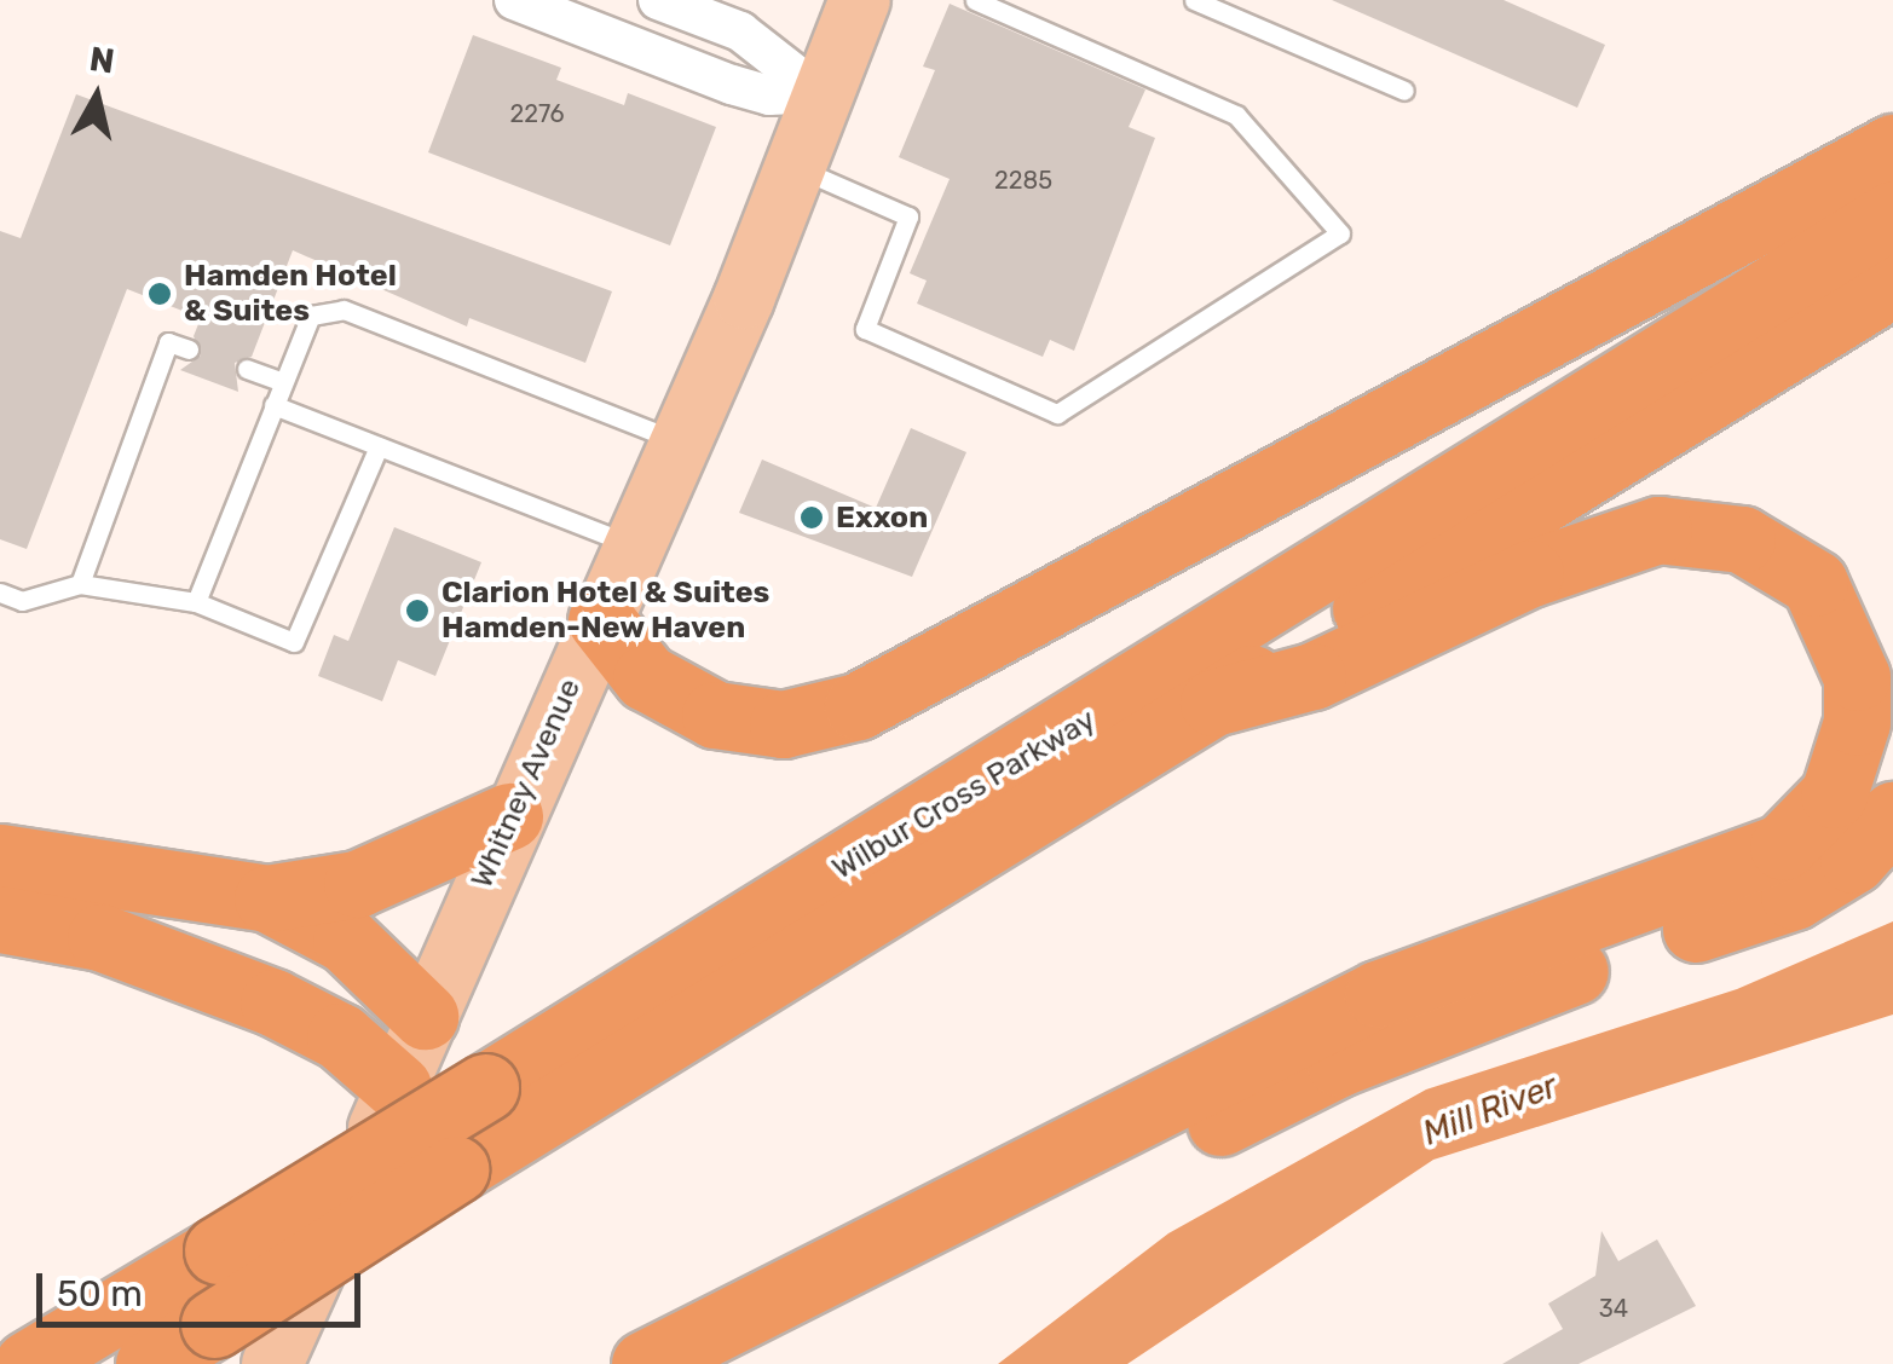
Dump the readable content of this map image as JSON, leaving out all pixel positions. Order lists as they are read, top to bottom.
{
  "streets": {
    "highway": ["Wilbur Cross Parkway"],
    "main road": ["Whitney Avenue"]
  },
  "water": ["Mill River"],
  "places": ["Hamden Hotel & Suites", "Exxon", "Clarion Hotel & Suites Hamden-New Haven"],
  "house_numbers": ["2276", "2285", "34"],
  "scale_bar": "50 m",
  "north": "top"
}
